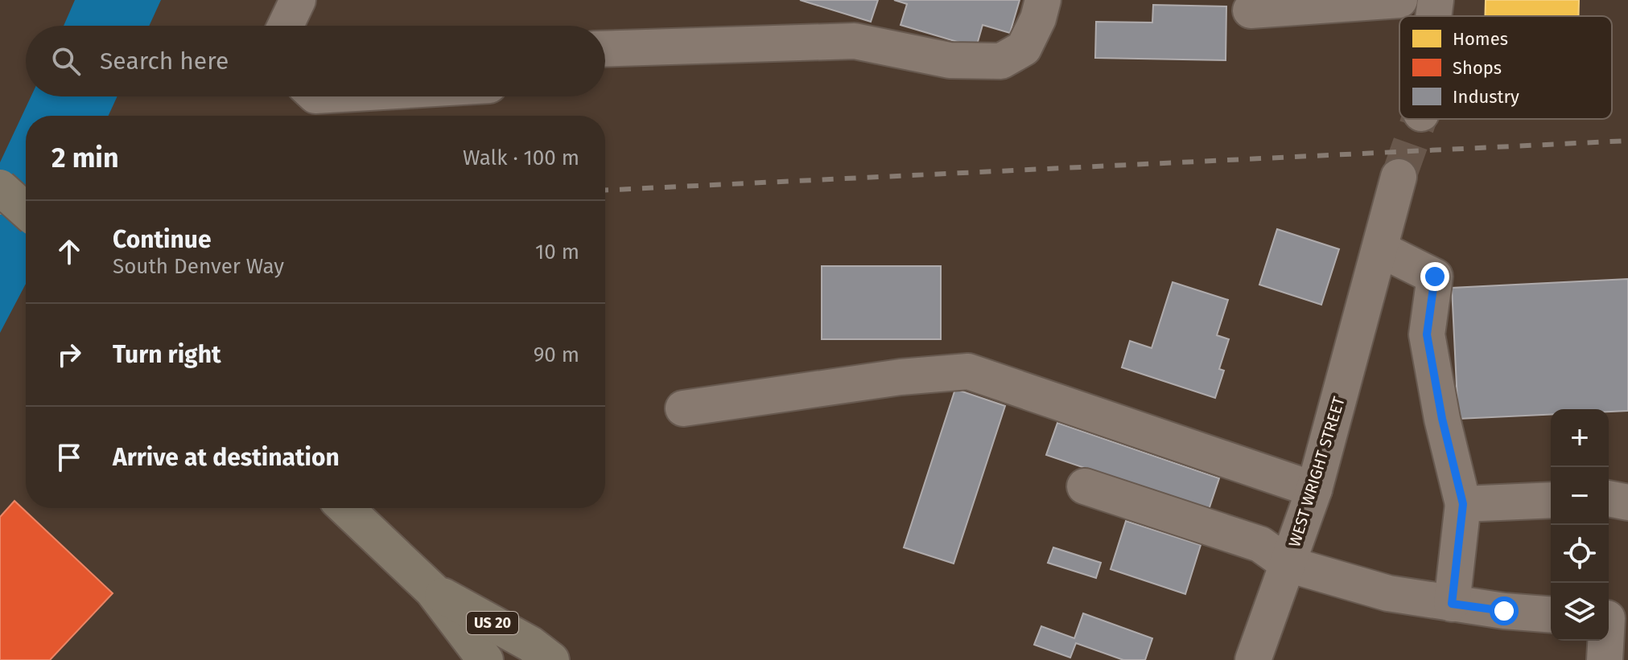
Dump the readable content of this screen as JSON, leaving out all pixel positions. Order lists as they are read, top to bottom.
{
  "streets": {
    "main road": ["US 20"],
    "street": ["WEST WRIGHT STREET"]
  },
  "legend": ["Homes", "Shops", "Industry"],
  "page": {
    "search": "Search here",
    "heading": ["2 min", "Walk · 100 m"],
    "list": [
      ["Continue", "South Denver Way", "10 m"],
      ["Turn right", "90 m"],
      "Arrive at destination"
    ],
    "map_buttons": ["+", "−"]
  }
}
